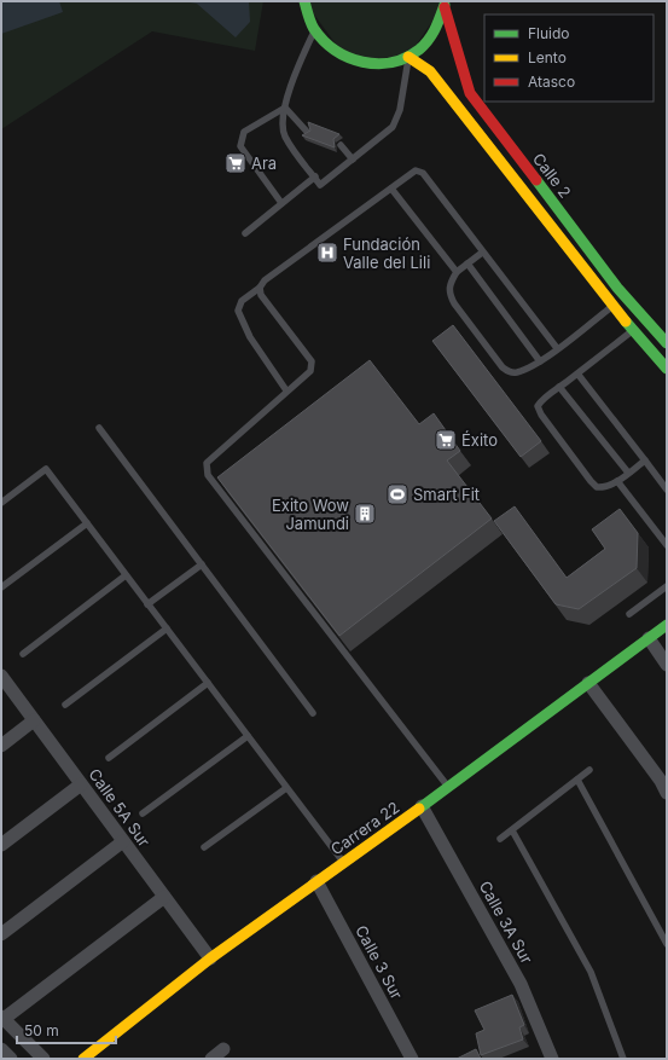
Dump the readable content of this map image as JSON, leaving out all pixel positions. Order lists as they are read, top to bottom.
{
  "streets": {
    "main road": ["Calle 2", "Carrera 22"],
    "street": ["Calle 5A Sur", "Calle 3A Sur", "Calle 3 Sur"]
  },
  "crossings": [
    ["Calle 5A Sur", "Carrera 22"],
    ["Carrera 22", "Calle 3A Sur"],
    ["Carrera 22", "Calle 3 Sur"]
  ],
  "places": {
    "supermarket": ["Ara", "Éxito"],
    "hospital": ["Fundación Valle del Lili"],
    "sports": ["Smart Fit"],
    "building": ["Exito Wow Jamundi"]
  },
  "legend": ["Fluido", "Lento", "Atasco"],
  "scale_bar": "50 m"
}
